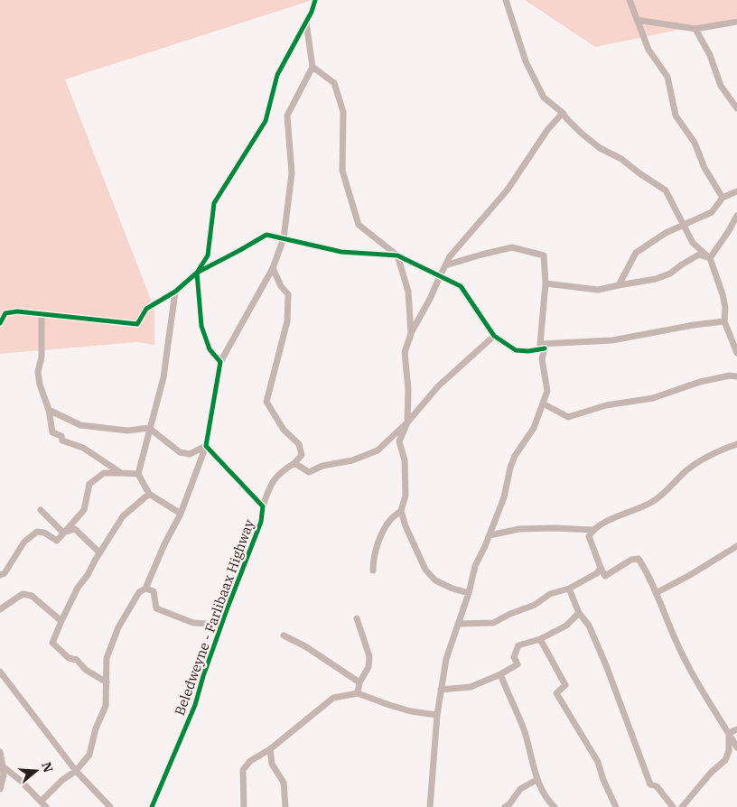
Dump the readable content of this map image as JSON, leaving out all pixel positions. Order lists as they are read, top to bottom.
{
  "streets": {
    "street": ["Beledweyne - Farlibaax Highway"]
  },
  "north": "right"
}
